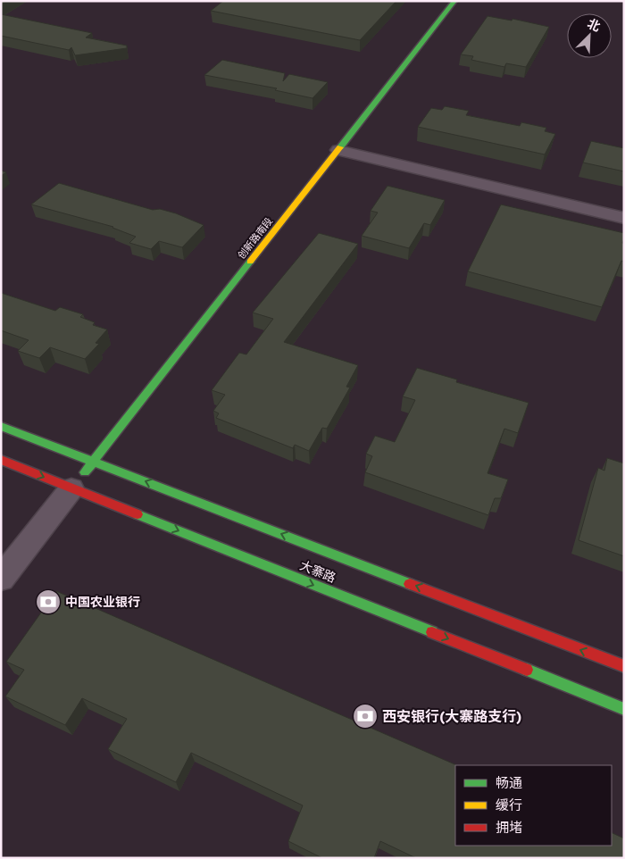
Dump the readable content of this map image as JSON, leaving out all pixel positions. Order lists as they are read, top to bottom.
{
  "streets": {
    "street": ["创新路南段", "大寨路"]
  },
  "crossings": [
    ["创新路南段", "大寨路"]
  ],
  "places": {
    "bank": ["中国农业银行", "西安银行(大寨路支行)"]
  },
  "legend": ["畅通", "缓行", "拥堵"],
  "north": "top right"
}
